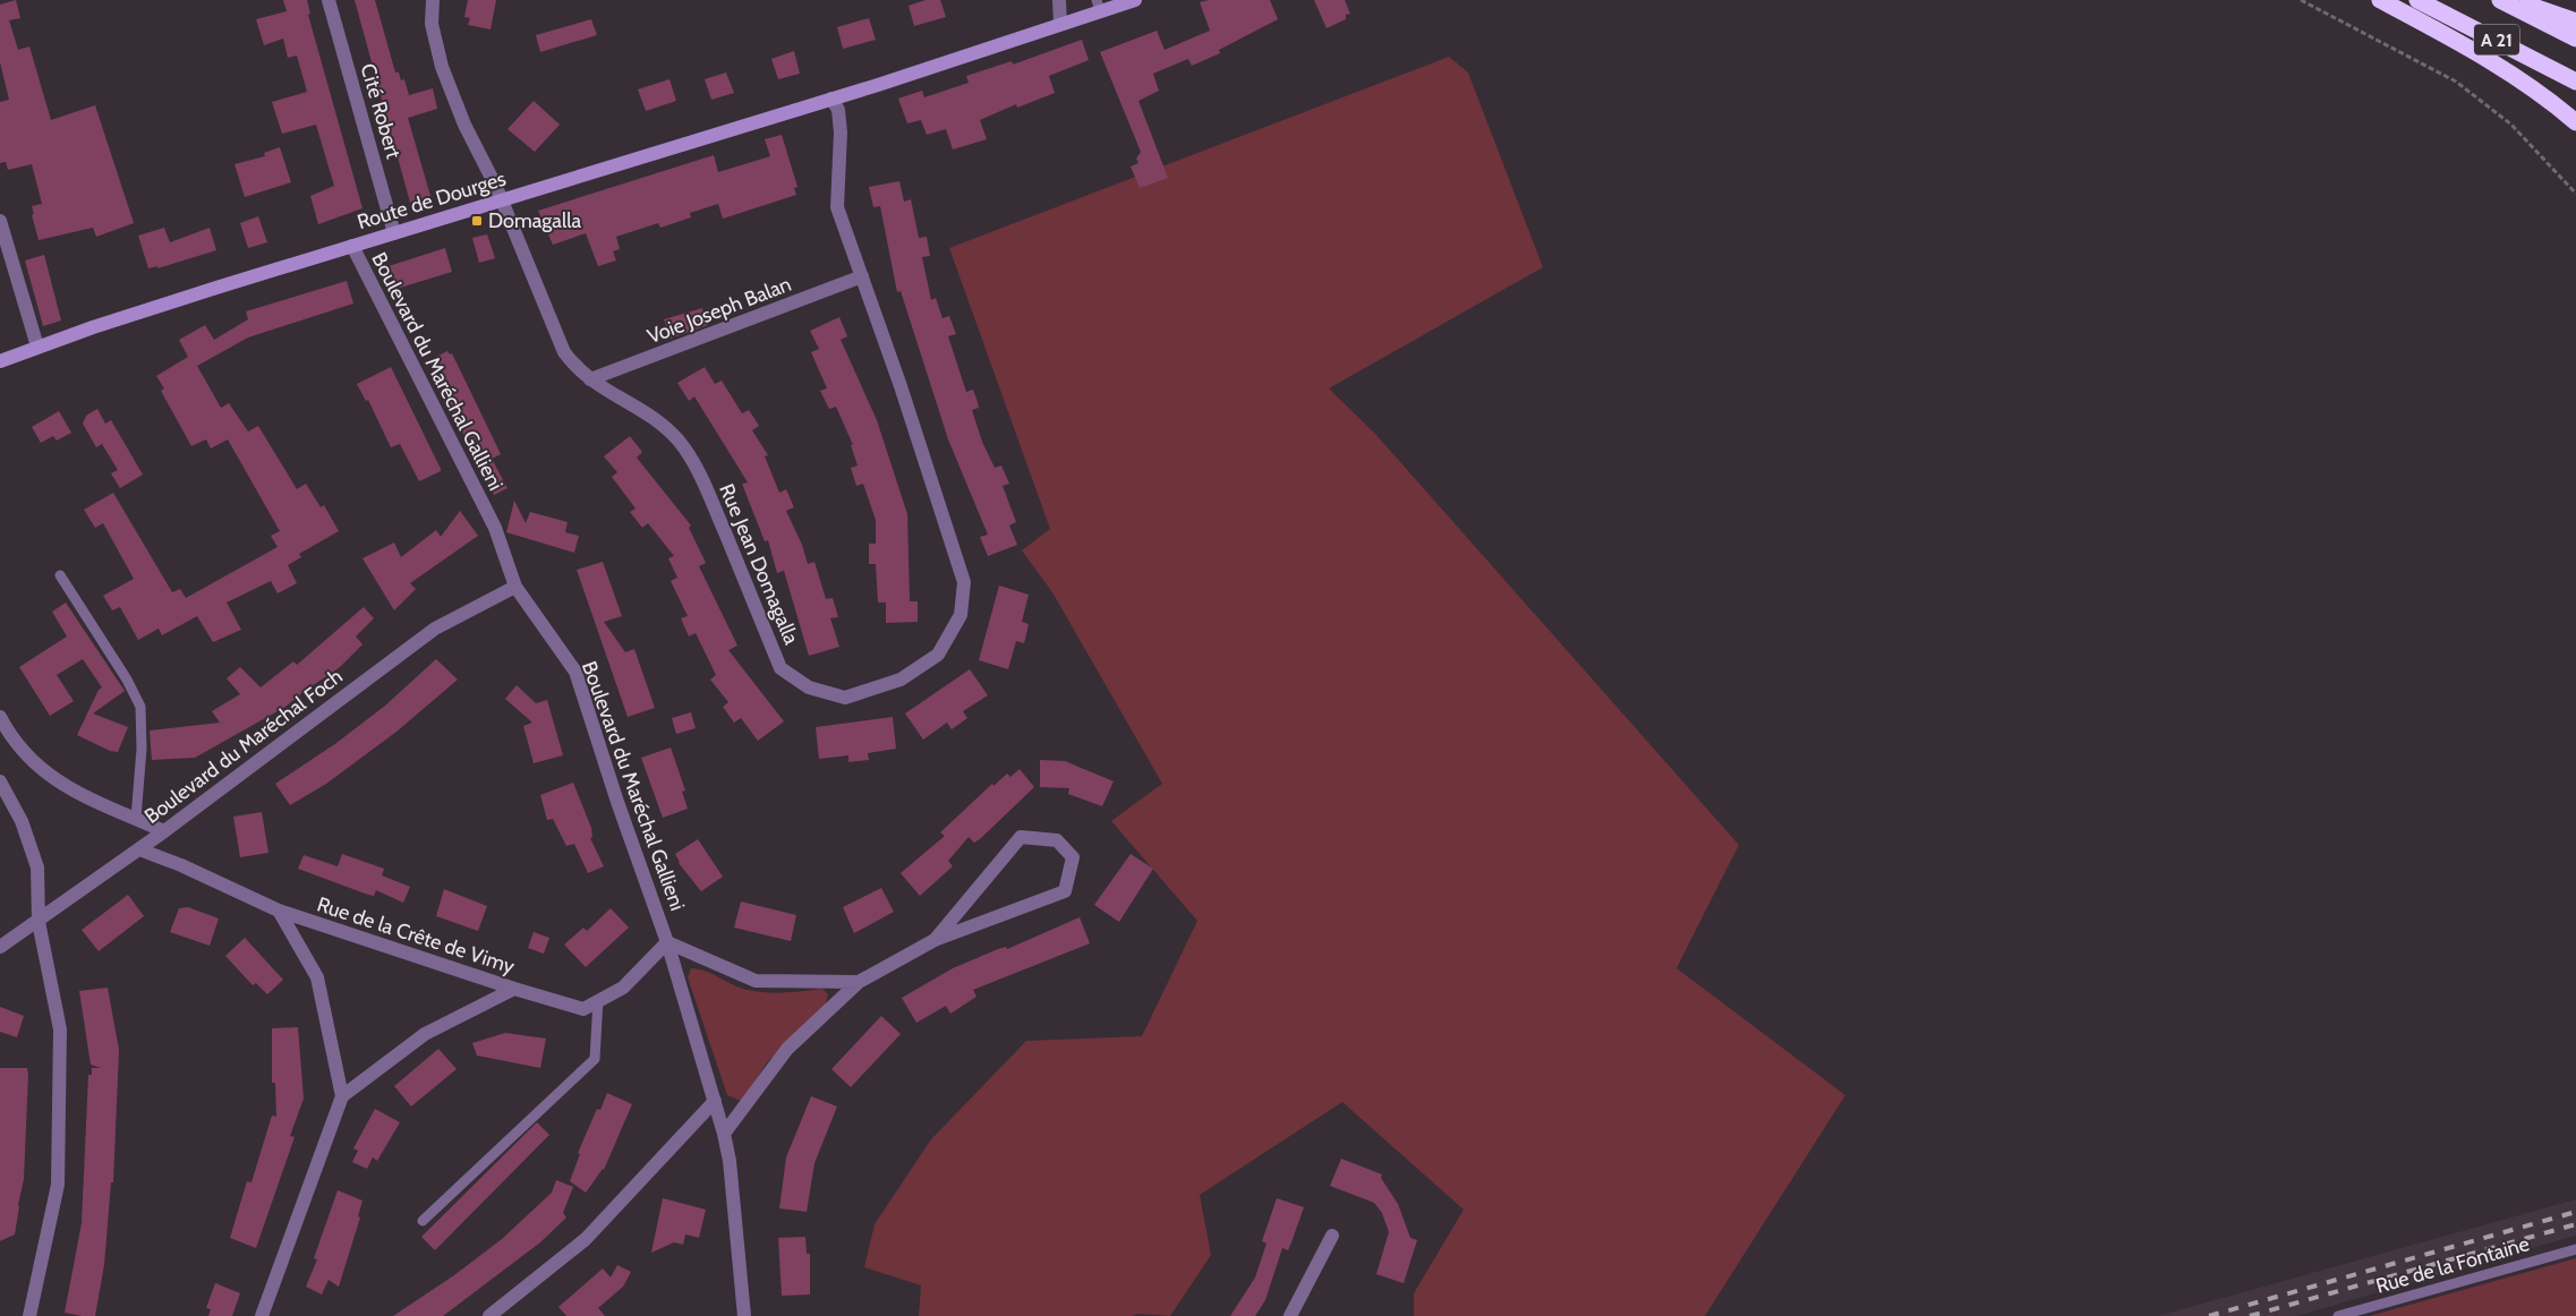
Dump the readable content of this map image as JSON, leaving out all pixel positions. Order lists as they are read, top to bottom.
{
  "streets": {
    "highway": ["A 21"],
    "main road": ["Route de Dourges"],
    "street": [
      "Cité Robert",
      "Voie Joseph Balan",
      "Boulevard du Maréchal Gallieni",
      "Rue Jean Domagalla",
      "Boulevard du Maréchal Foch",
      "Rue de la Crête de Vimy"
    ],
    "lane": ["Rue de la Fontaine"]
  },
  "crossings": [
    ["Cité Robert", "Route de Dourges"],
    ["Route de Dourges", "Boulevard du Maréchal Gallieni"],
    ["Route de Dourges", "Rue Jean Domagalla"],
    ["Voie Joseph Balan", "Rue Jean Domagalla"],
    ["Boulevard du Maréchal Gallieni", "Boulevard du Maréchal Foch"],
    ["Boulevard du Maréchal Gallieni", "Rue de la Crête de Vimy"],
    ["Boulevard du Maréchal Foch", "Rue de la Crête de Vimy"]
  ],
  "places": {
    "transit": ["Domagalla"]
  }
}
